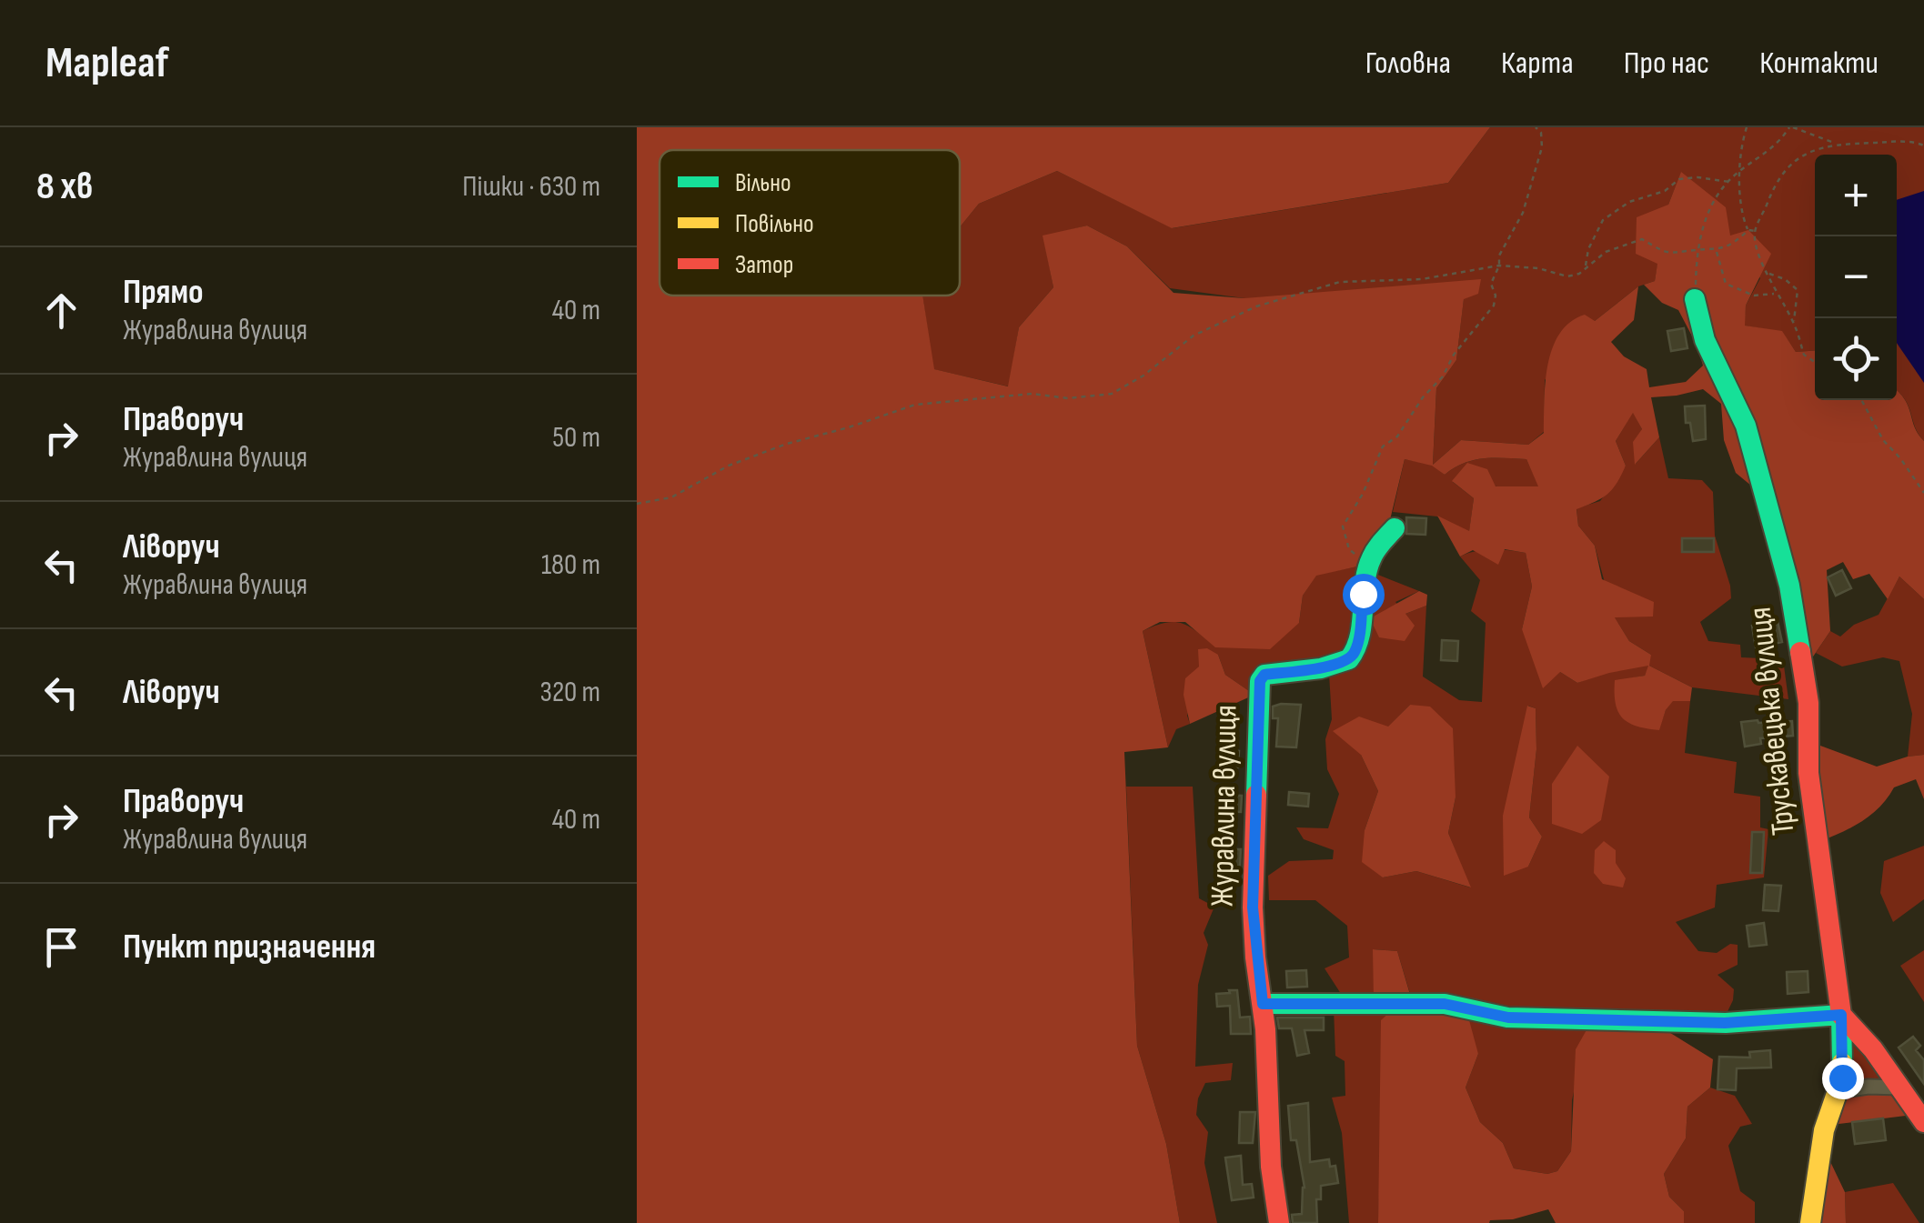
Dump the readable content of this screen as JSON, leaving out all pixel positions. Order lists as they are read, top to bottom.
{
  "streets": {
    "street": ["Трускавецька вулиця", "Журавлина вулиця"]
  },
  "legend": ["Вільно", "Повільно", "Затор"],
  "page": {
    "header": "Mapleaf",
    "nav": [
      "Головна",
      "Карта",
      "Про нас",
      "Контакти"
    ],
    "heading": ["8 хв", "Пішки · 630 m"],
    "map_buttons": ["+", "−"],
    "list": [
      ["Прямо", "Журавлина вулиця", "40 m"],
      ["Праворуч", "Журавлина вулиця", "50 m"],
      ["Ліворуч", "Журавлина вулиця", "180 m"],
      ["Ліворуч", "320 m"],
      ["Праворуч", "Журавлина вулиця", "40 m"],
      "Пункт призначення"
    ]
  }
}
